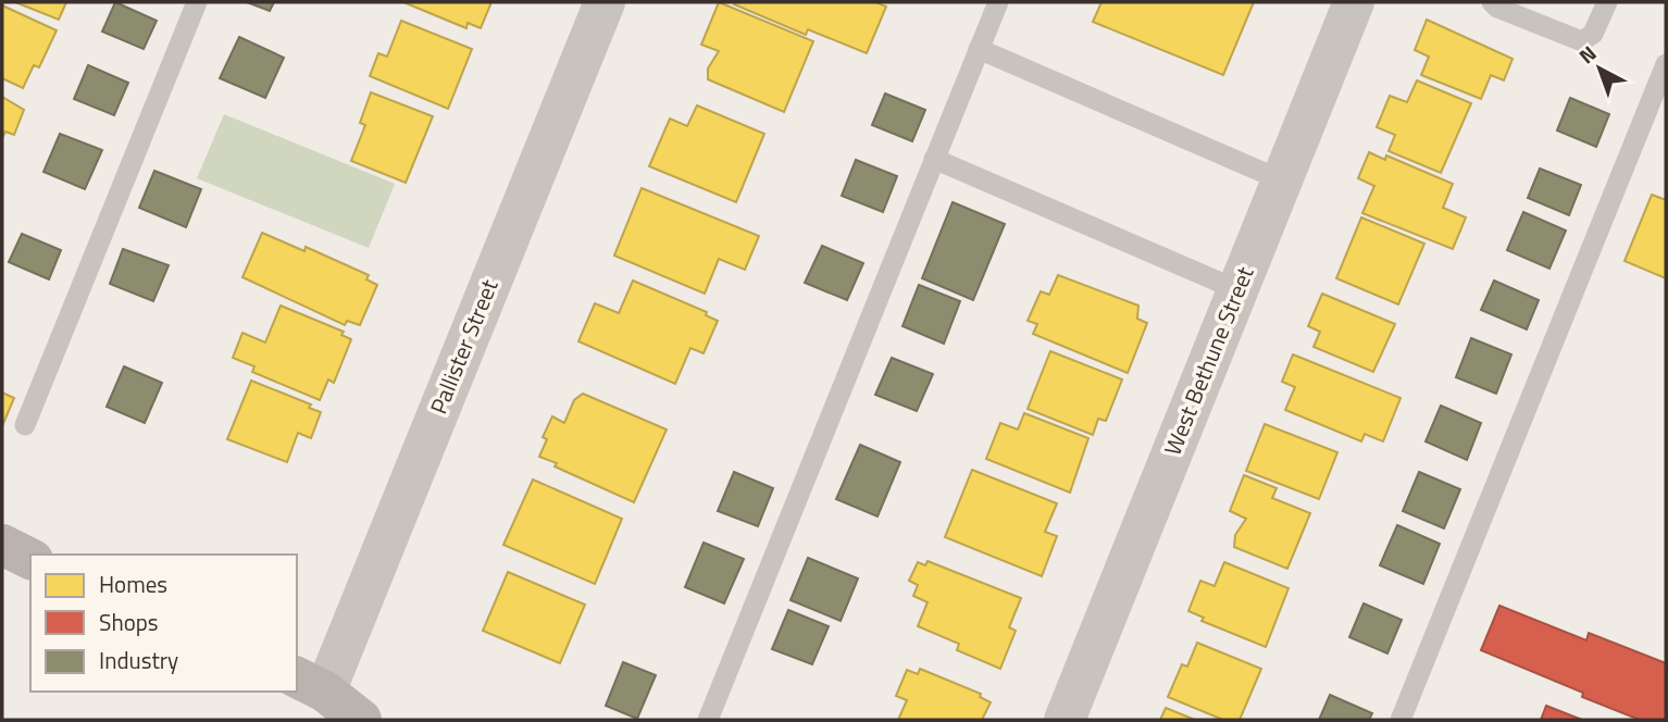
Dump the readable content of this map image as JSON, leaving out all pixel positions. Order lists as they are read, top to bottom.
{
  "streets": {
    "street": ["Pallister Street", "West Bethune Street"]
  },
  "legend": ["Homes", "Shops", "Industry"],
  "north": "top left"
}
